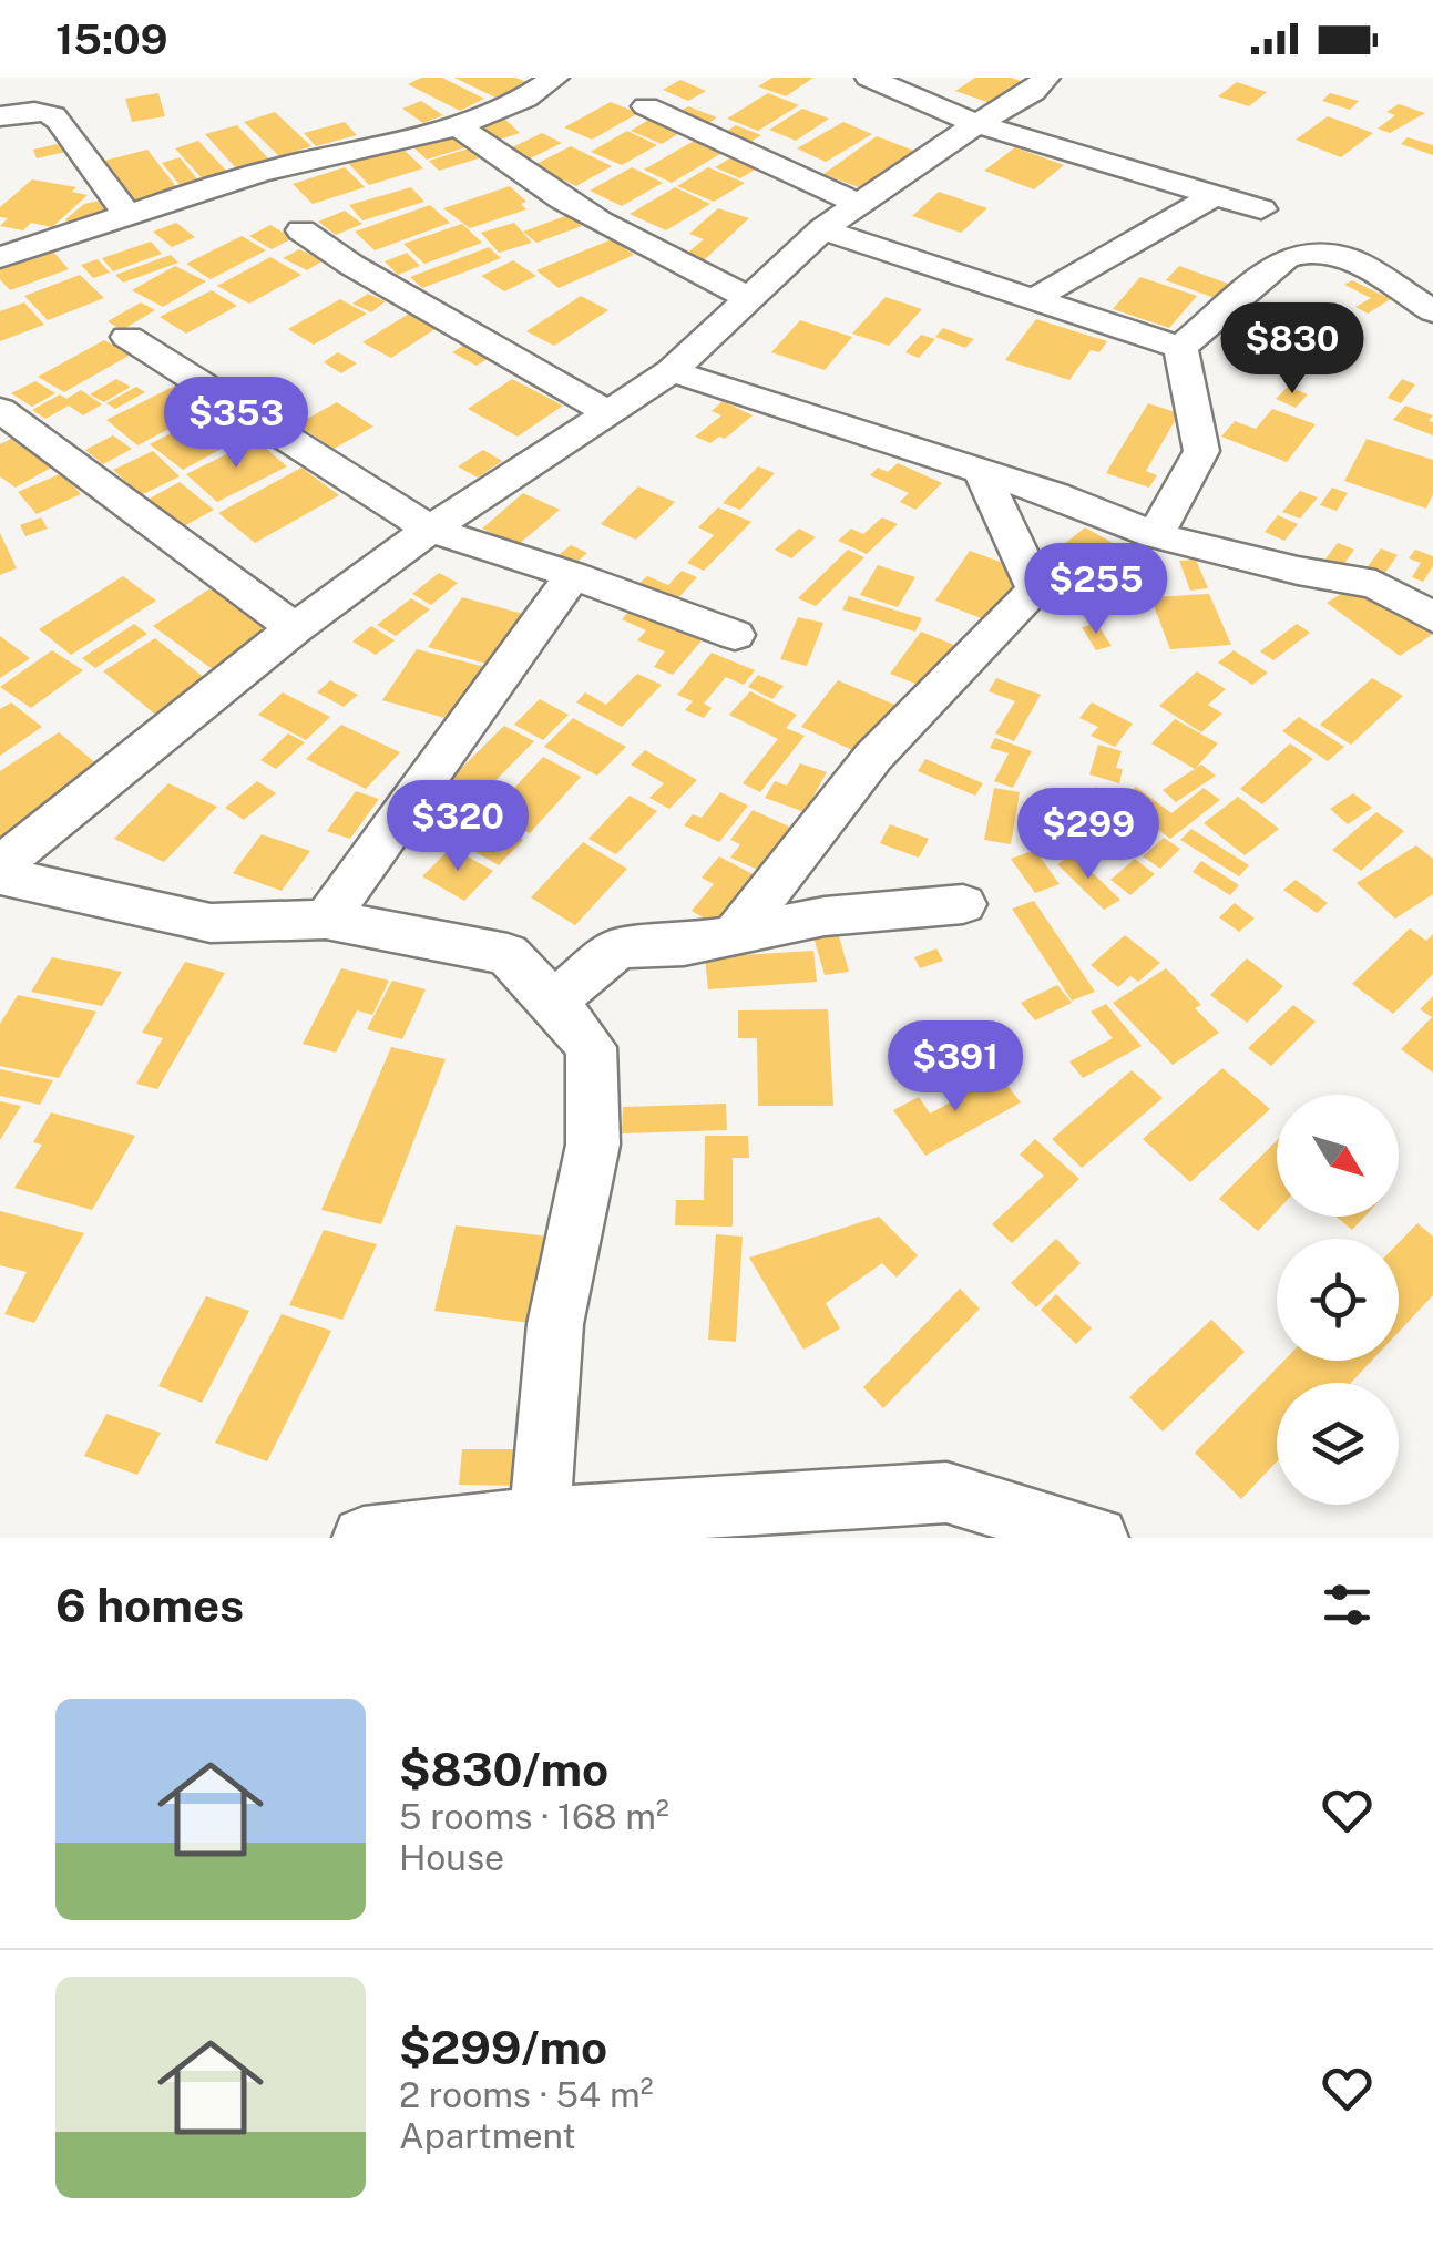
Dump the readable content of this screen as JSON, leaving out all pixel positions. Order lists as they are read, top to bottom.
{
  "north": "bottom right",
  "page": {
    "status": "15:09",
    "price": [
      "$830",
      "$353",
      "$255",
      "$320",
      "$299",
      "$391"
    ],
    "heading": "6 homes",
    "list": [
      {
        "name": "$830/mo",
        "note": "5 rooms · 168 m² · House"
      },
      {
        "name": "$299/mo",
        "note": "2 rooms · 54 m² · Apartment"
      }
    ]
  }
}
